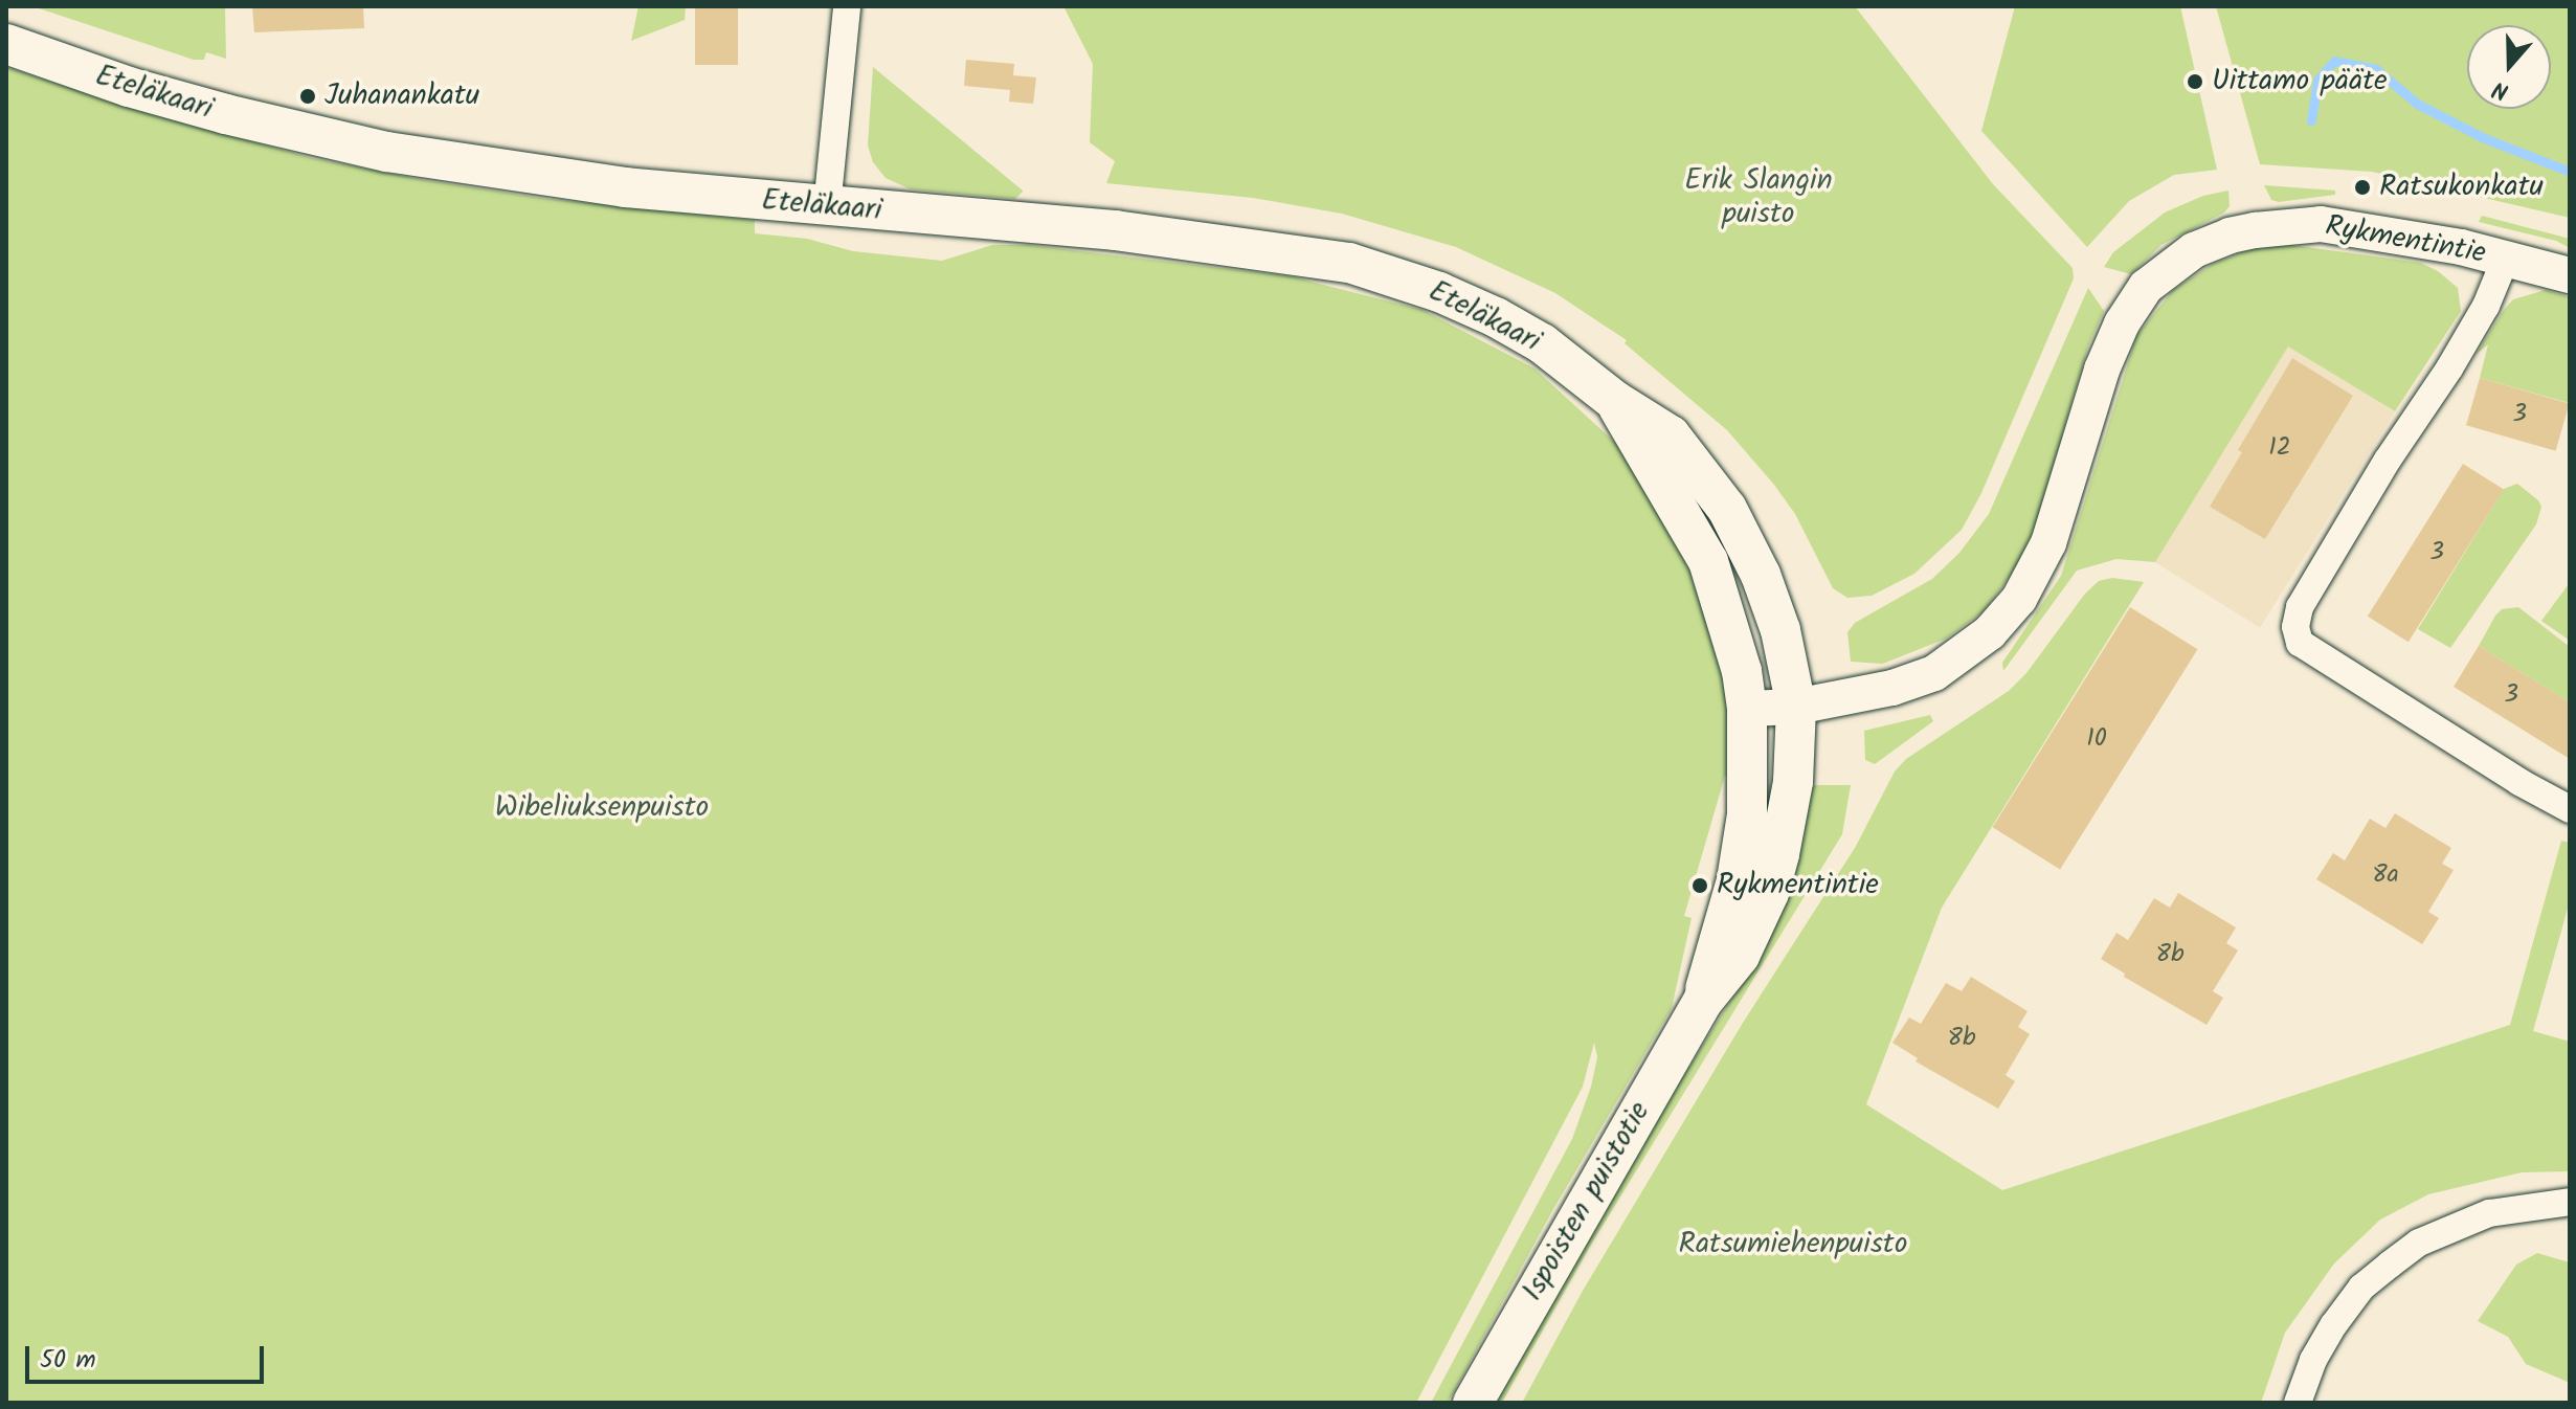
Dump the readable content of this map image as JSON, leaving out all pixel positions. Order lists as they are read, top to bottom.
{
  "streets": {
    "main road": ["Eteläkaari", "Ispoisten puistotie"],
    "street": ["Rykmentintie"]
  },
  "crossings": [
    ["Eteläkaari", "Rykmentintie"],
    ["Eteläkaari", "Ispoisten puistotie"],
    ["Rykmentintie", "Ispoisten puistotie"]
  ],
  "parks": ["Erik Slangin puisto", "Wibeliuksenpuisto", "Ratsumiehenpuisto"],
  "places": [
    "Uittamo pääte",
    "Juhanankatu",
    "Ratsukonkatu",
    "Rykmentintie"
  ],
  "house_numbers": [
    "3",
    "12",
    "3",
    "3",
    "10",
    "8a",
    "8b",
    "8b"
  ],
  "scale_bar": "50 m",
  "north": "bottom"
}
